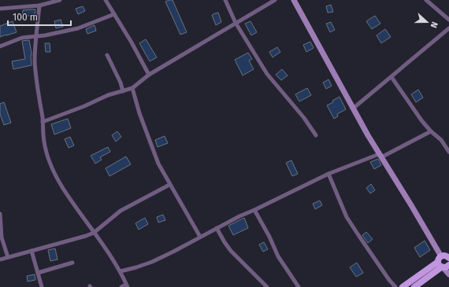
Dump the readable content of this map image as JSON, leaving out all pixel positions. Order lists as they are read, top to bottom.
{
  "scale_bar": "100 m",
  "north": "right"
}
